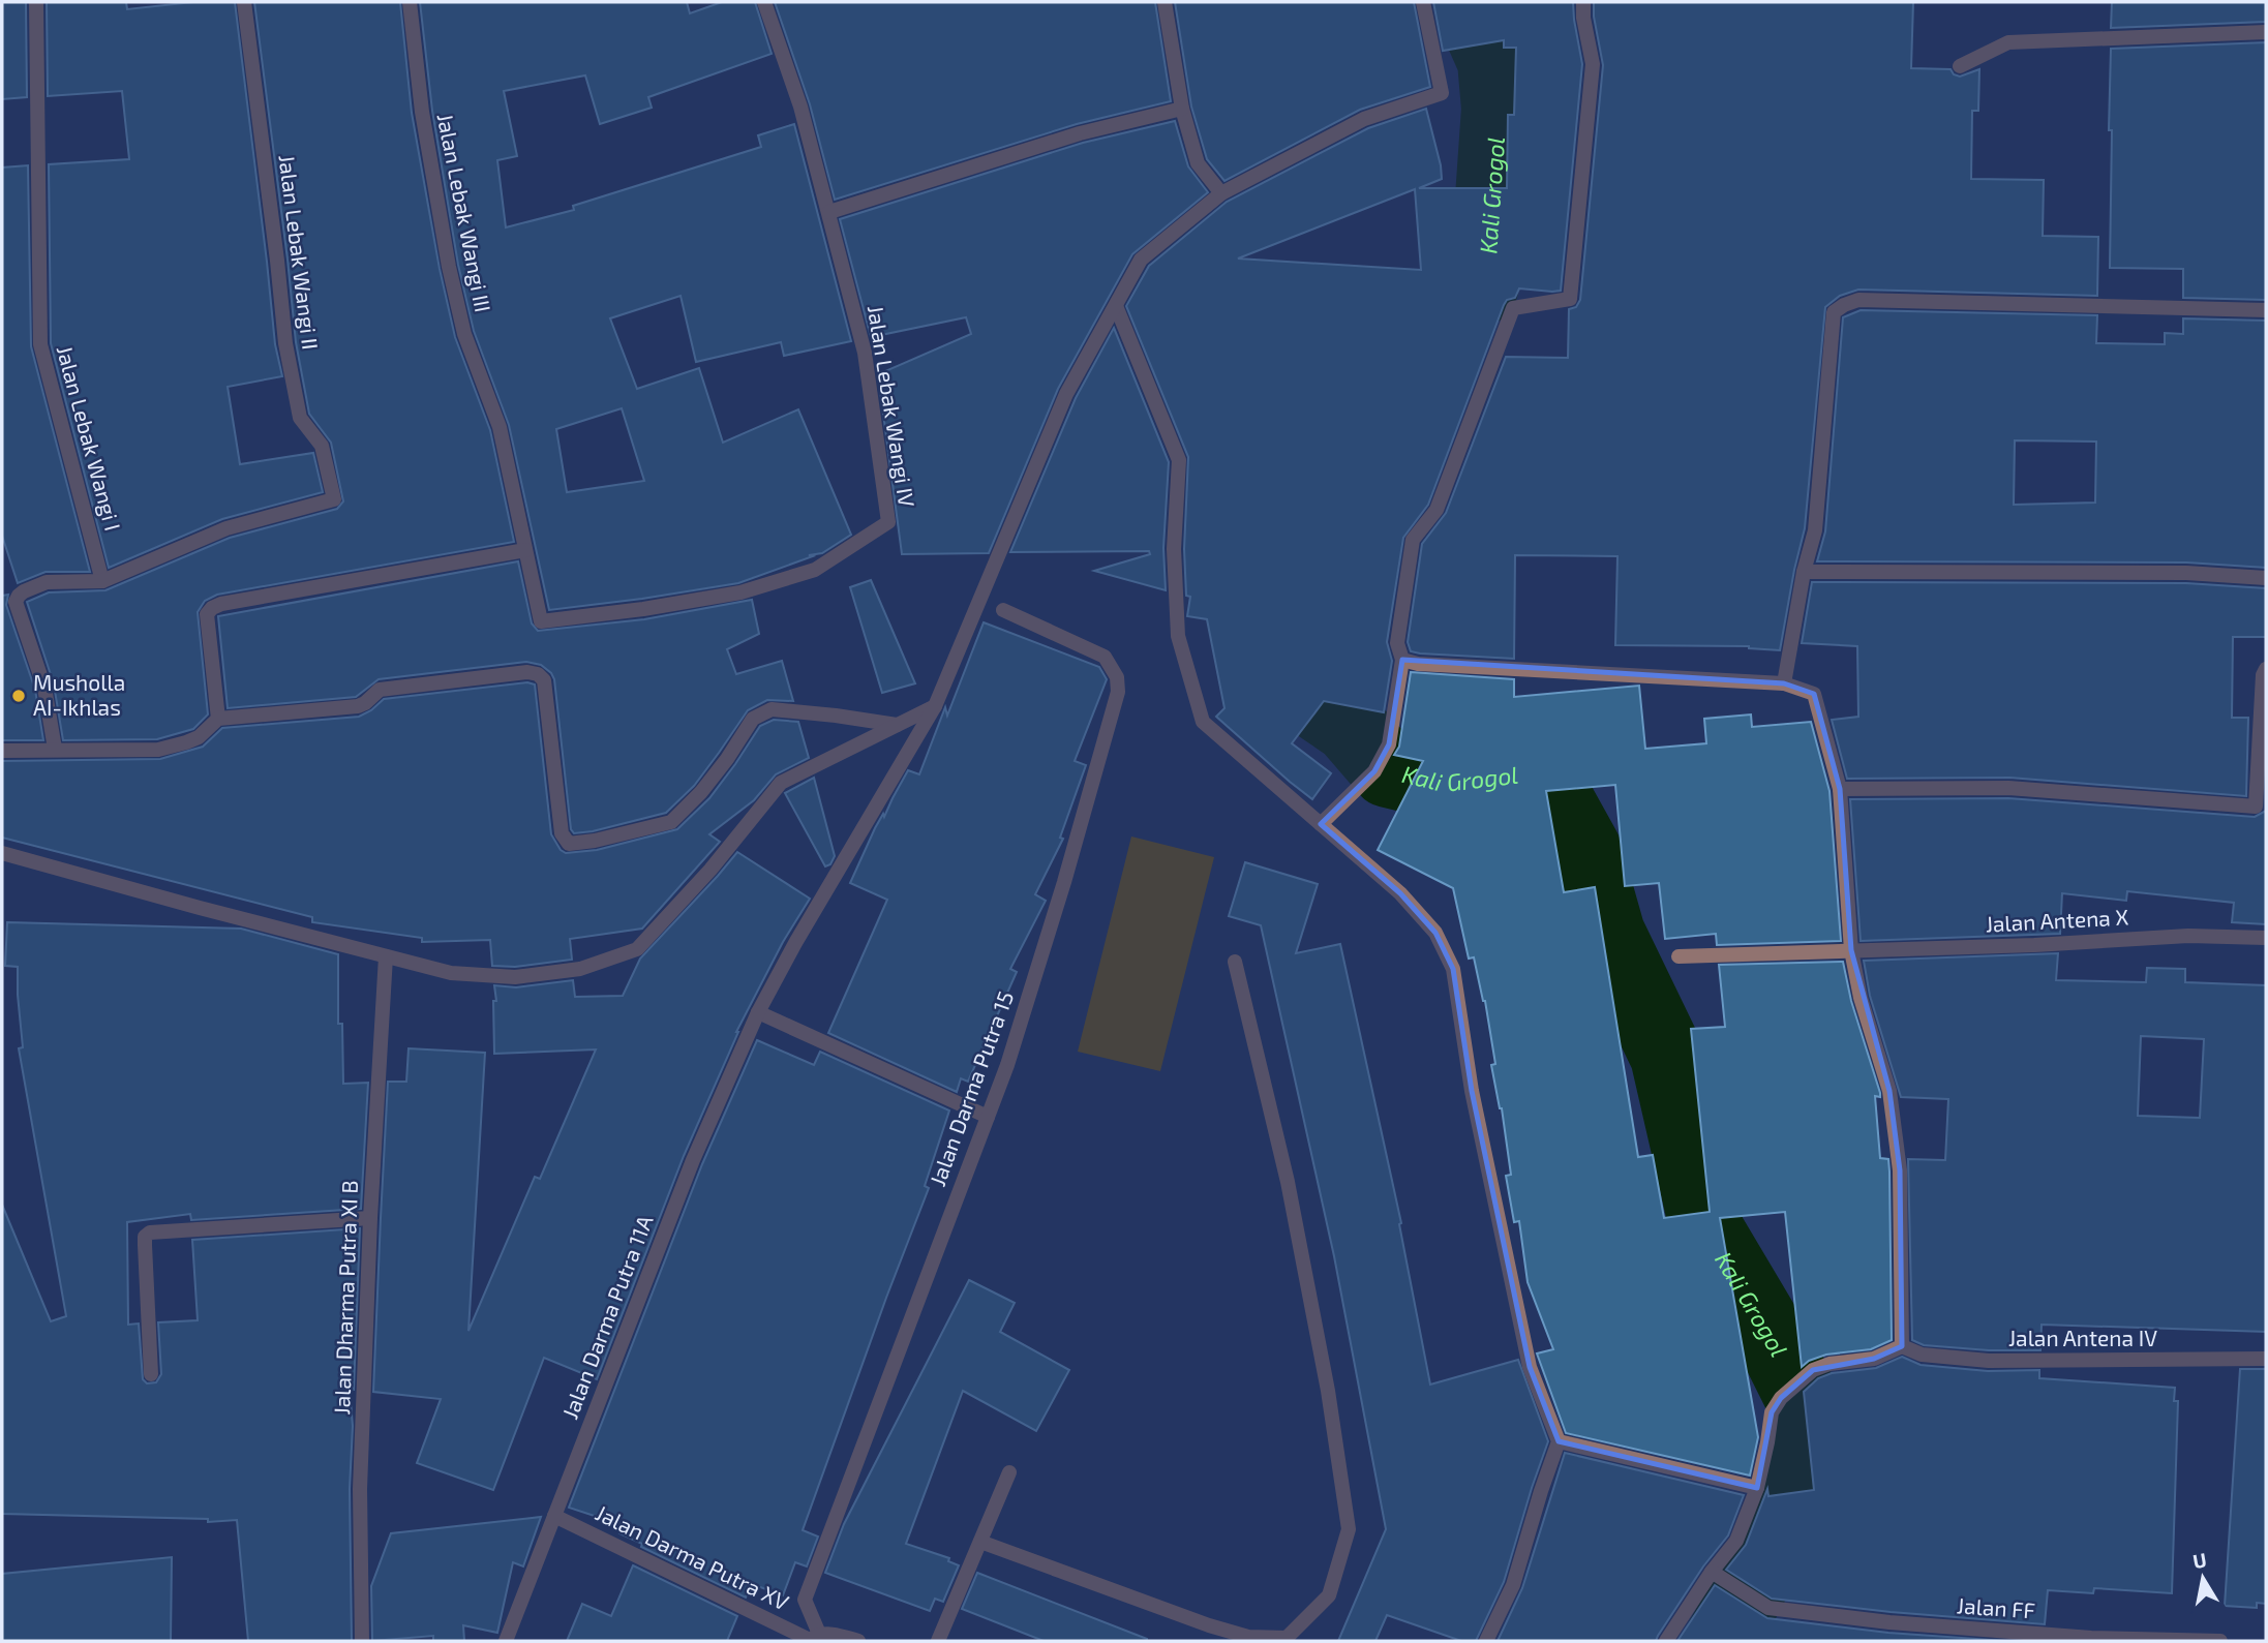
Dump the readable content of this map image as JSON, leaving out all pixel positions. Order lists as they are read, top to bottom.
{
  "streets": {
    "street": [
      "Jalan Lebak Wangi III",
      "Jalan Lebak Wangi II",
      "Jalan Lebak Wangi IV",
      "Jalan Lebak Wangi I",
      "Jalan Antena X",
      "Jalan Darma Putra 15",
      "Jalan Dharma Putra XI B",
      "Jalan Darma Putra 11A",
      "Jalan Antena IV",
      "Jalan Darma Putra XV",
      "Jalan FF"
    ]
  },
  "crossings": [
    ["Jalan Lebak Wangi III", "Jalan Lebak Wangi IV"],
    ["Jalan Lebak Wangi II", "Jalan Lebak Wangi I"],
    ["Jalan Darma Putra 15", "Jalan Darma Putra XV"],
    ["Jalan Darma Putra 11A", "Jalan Darma Putra XV"]
  ],
  "water": ["Kali Grogol"],
  "places": ["Musholla AI-Ikhlas"],
  "north": "top"
}
